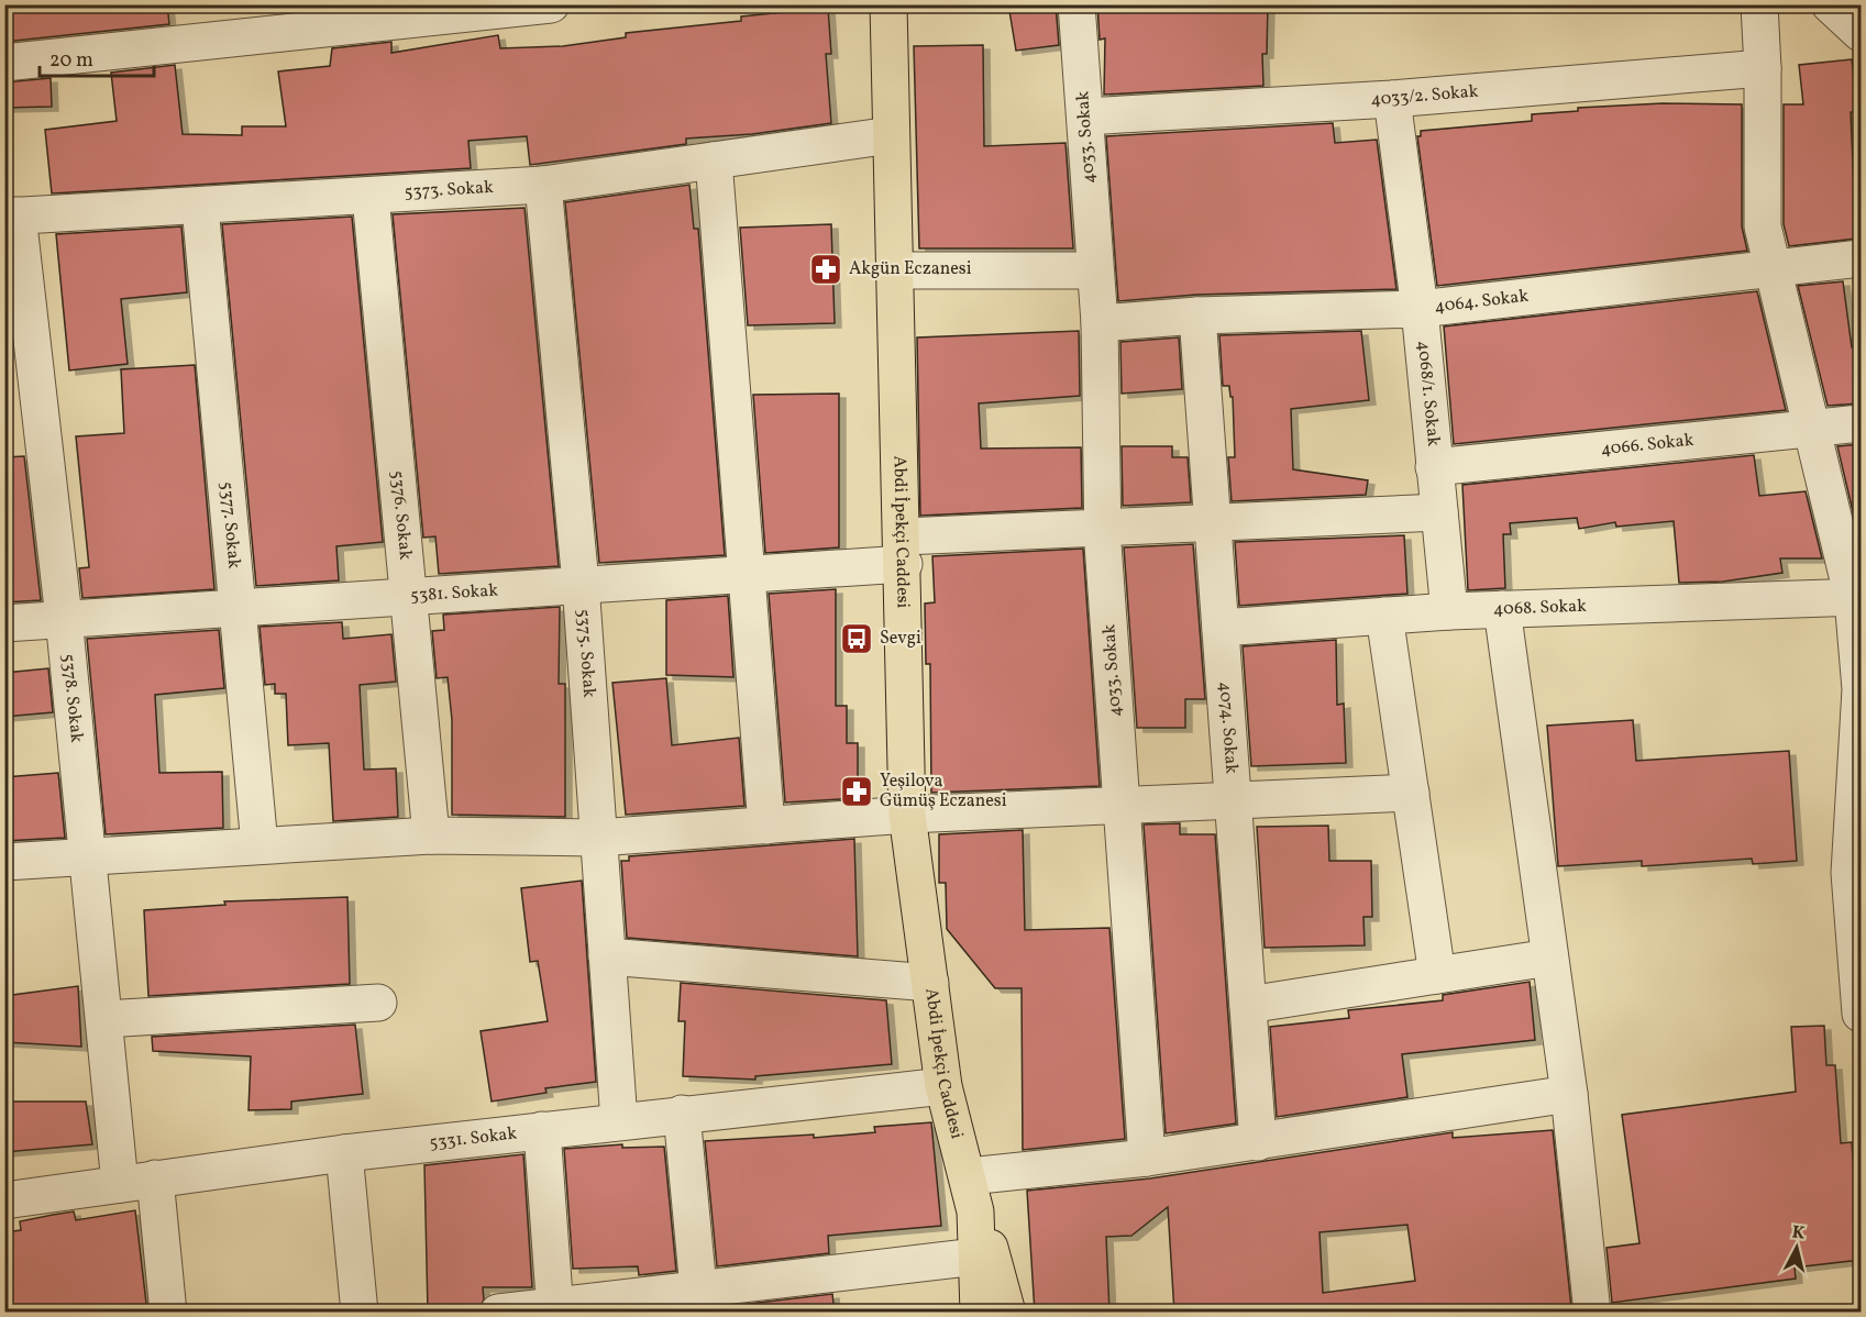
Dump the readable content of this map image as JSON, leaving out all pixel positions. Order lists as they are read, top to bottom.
{
  "streets": {
    "main road": ["Abdi İpekçi Caddesi"],
    "street": [
      "4033/2. Sokak",
      "4033. Sokak",
      "5373. Sokak",
      "4064. Sokak",
      "4068/1. Sokak",
      "4066. Sokak",
      "5376. Sokak",
      "5377. Sokak",
      "5381. Sokak",
      "4068. Sokak",
      "5375. Sokak",
      "5378. Sokak",
      "4074. Sokak",
      "5331. Sokak"
    ]
  },
  "crossings": [
    ["4033/2. Sokak", "4033. Sokak"],
    ["4033/2. Sokak", "4068/1. Sokak"],
    ["4033. Sokak", "4064. Sokak"],
    ["4033. Sokak", "5381. Sokak"],
    ["5373. Sokak", "5376. Sokak"],
    ["5373. Sokak", "5377. Sokak"],
    ["5373. Sokak", "Abdi İpekçi Caddesi"],
    ["5373. Sokak", "5375. Sokak"],
    ["5373. Sokak", "5378. Sokak"],
    ["4064. Sokak", "4068/1. Sokak"],
    ["4064. Sokak", "4074. Sokak"],
    ["4068/1. Sokak", "4066. Sokak"],
    ["4068/1. Sokak", "5381. Sokak"],
    ["4068/1. Sokak", "4068. Sokak"],
    ["5376. Sokak", "5381. Sokak"],
    ["5377. Sokak", "5381. Sokak"],
    ["Abdi İpekçi Caddesi", "5381. Sokak"],
    ["Abdi İpekçi Caddesi", "5331. Sokak"],
    ["5381. Sokak", "5375. Sokak"],
    ["5381. Sokak", "5378. Sokak"],
    ["5381. Sokak", "4074. Sokak"],
    ["4068. Sokak", "4074. Sokak"],
    ["5375. Sokak", "5331. Sokak"],
    ["5378. Sokak", "5331. Sokak"]
  ],
  "places": {
    "pharmacy": ["Akgün Eczanesi", "Yeşilova Gümüş Eczanesi"],
    "bus stop": ["Sevgi"]
  },
  "scale_bar": "20 m",
  "north": "top"
}
